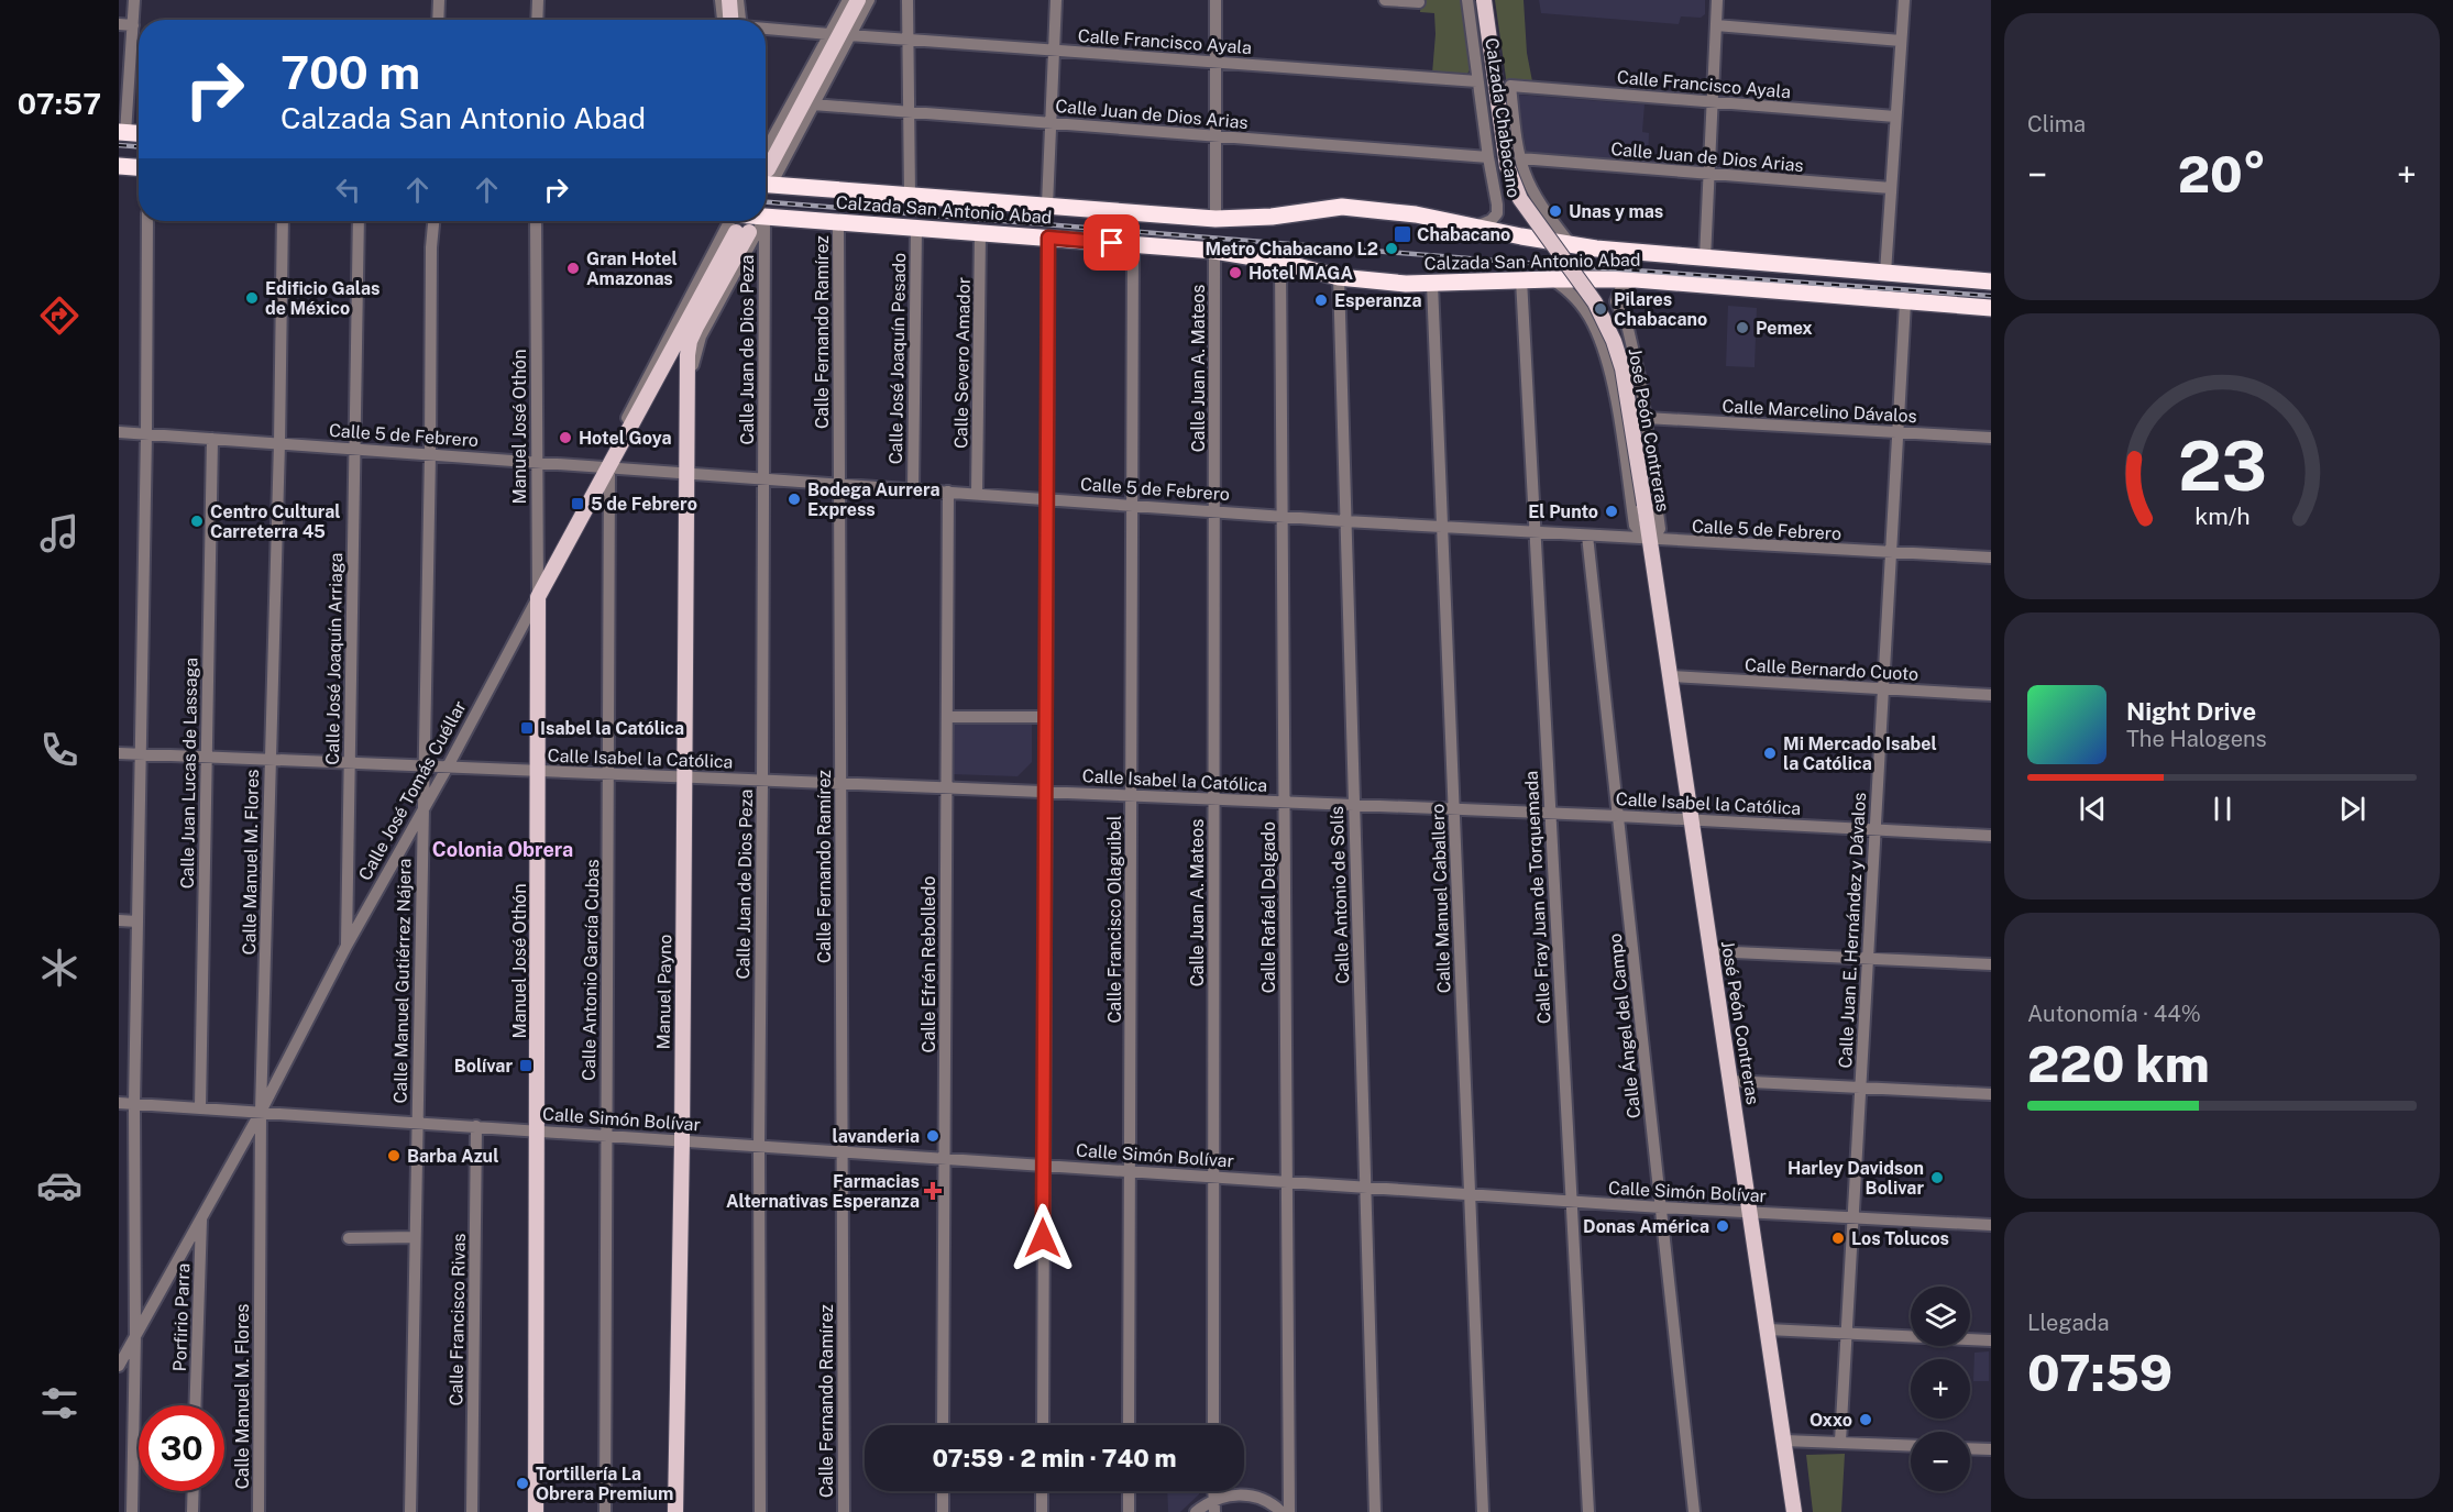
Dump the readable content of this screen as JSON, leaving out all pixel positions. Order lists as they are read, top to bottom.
{
  "streets": {
    "highway": ["Calzada San Antonio Abad"],
    "main road": [
      "Calzada Chabacano",
      "Manuel José Othón",
      "José Peón Contreras",
      "Calle José Tomás Cuéllar",
      "Manuel Payno"
    ],
    "street": [
      "Calle Francisco Ayala",
      "Calle Juan de Dios Arias",
      "Calle Fernando Ramírez",
      "Calle Juan de Dios Peza",
      "Calle José Joaquín Pesado",
      "Calle Severo Amador",
      "Calle Juan A. Mateos",
      "Calle Marcelino Dávalos",
      "Calle 5 de Febrero",
      "Calle José Joaquín Arriaga",
      "Calle Bernardo Cuoto",
      "Calle Isabel la Católica",
      "Calle Juan Lucas de Lassaga",
      "Calle Manuel M. Flores",
      "Calle Antonio de Solís",
      "Calle Fray Juan de Torquemada",
      "Calle Manuel Caballero",
      "Calle Rafaél Delgado",
      "Calle Francisco Olaguibel",
      "Calle Juan E. Hernández y Dávalos",
      "Calle Efrén Rebolledo",
      "Calle Antonio García Cubas",
      "Calle Manuel Gutiérrez Nájera",
      "Calle Ángel del Campo",
      "Calle Simón Bolívar",
      "Porfirio Parra",
      "Calle Francisco Rivas"
    ]
  },
  "crossings": [
    ["Calle Francisco Ayala", "Calzada Chabacano"],
    ["Calle Juan de Dios Arias", "Calzada Chabacano"],
    ["Calzada Chabacano", "Calzada San Antonio Abad"],
    ["Calzada Chabacano", "José Peón Contreras"],
    ["Calzada San Antonio Abad", "Calle Fernando Ramírez"],
    ["Calzada San Antonio Abad", "Calle José Joaquín Pesado"],
    ["Calzada San Antonio Abad", "Calle Severo Amador"],
    ["Calzada San Antonio Abad", "Calle Juan A. Mateos"],
    ["Calzada San Antonio Abad", "José Peón Contreras"],
    ["Calzada San Antonio Abad", "Calle Antonio de Solís"],
    ["Calzada San Antonio Abad", "Calle Fray Juan de Torquemada"],
    ["Calzada San Antonio Abad", "Calle Manuel Caballero"],
    ["Calzada San Antonio Abad", "Calle Rafaél Delgado"],
    ["Calzada San Antonio Abad", "Calle Francisco Olaguibel"],
    ["Calzada San Antonio Abad", "Calle Juan E. Hernández y Dávalos"],
    ["Calle Fernando Ramírez", "Calle 5 de Febrero"],
    ["Calle Fernando Ramírez", "Calle Isabel la Católica"],
    ["Calle Fernando Ramírez", "Calle Simón Bolívar"],
    ["Calle Juan de Dios Peza", "Calle 5 de Febrero"],
    ["Calle Juan de Dios Peza", "Calle Isabel la Católica"],
    ["Calle Juan de Dios Peza", "Calle Simón Bolívar"],
    ["Calle José Joaquín Pesado", "Calle 5 de Febrero"],
    ["Calle Severo Amador", "Calle 5 de Febrero"],
    ["Calle Juan A. Mateos", "Calle 5 de Febrero"],
    ["Calle Juan A. Mateos", "Calle Isabel la Católica"],
    ["Calle Juan A. Mateos", "Calle Simón Bolívar"],
    ["Calle Marcelino Dávalos", "José Peón Contreras"],
    ["Calle Marcelino Dávalos", "Calle Juan E. Hernández y Dávalos"],
    ["Manuel José Othón", "Calle 5 de Febrero"],
    ["Manuel José Othón", "Calle Isabel la Católica"],
    ["Manuel José Othón", "Calle José Tomás Cuéllar"],
    ["Manuel José Othón", "Calle Simón Bolívar"],
    ["José Peón Contreras", "Calle 5 de Febrero"],
    ["José Peón Contreras", "Calle Bernardo Cuoto"],
    ["José Peón Contreras", "Calle Isabel la Católica"],
    ["José Peón Contreras", "Calle Simón Bolívar"],
    ["Calle 5 de Febrero", "Calle José Joaquín Arriaga"],
    ["Calle 5 de Febrero", "Calle Juan Lucas de Lassaga"],
    ["Calle 5 de Febrero", "Calle José Tomás Cuéllar"],
    ["Calle 5 de Febrero", "Calle Manuel M. Flores"],
    ["Calle 5 de Febrero", "Calle Antonio de Solís"],
    ["Calle 5 de Febrero", "Calle Fray Juan de Torquemada"],
    ["Calle 5 de Febrero", "Calle Manuel Caballero"],
    ["Calle 5 de Febrero", "Calle Rafaél Delgado"],
    ["Calle 5 de Febrero", "Calle Francisco Olaguibel"],
    ["Calle 5 de Febrero", "Calle Juan E. Hernández y Dávalos"],
    ["Calle 5 de Febrero", "Calle Efrén Rebolledo"],
    ["Calle 5 de Febrero", "Calle Antonio García Cubas"],
    ["Calle 5 de Febrero", "Calle Manuel Gutiérrez Nájera"],
    ["Calle 5 de Febrero", "Manuel Payno"],
    ["Calle 5 de Febrero", "Calle Ángel del Campo"],
    ["Calle José Joaquín Arriaga", "Calle Isabel la Católica"],
    ["Calle José Joaquín Arriaga", "Calle José Tomás Cuéllar"],
    ["Calle Bernardo Cuoto", "Calle Juan E. Hernández y Dávalos"],
    ["Calle Isabel la Católica", "Calle Juan Lucas de Lassaga"],
    ["Calle Isabel la Católica", "Calle José Tomás Cuéllar"],
    ["Calle Isabel la Católica", "Calle Manuel M. Flores"],
    ["Calle Isabel la Católica", "Calle Antonio de Solís"],
    ["Calle Isabel la Católica", "Calle Fray Juan de Torquemada"],
    ["Calle Isabel la Católica", "Calle Manuel Caballero"],
    ["Calle Isabel la Católica", "Calle Rafaél Delgado"],
    ["Calle Isabel la Católica", "Calle Francisco Olaguibel"],
    ["Calle Isabel la Católica", "Calle Juan E. Hernández y Dávalos"],
    ["Calle Isabel la Católica", "Calle Efrén Rebolledo"],
    ["Calle Isabel la Católica", "Calle Antonio García Cubas"],
    ["Calle Isabel la Católica", "Calle Manuel Gutiérrez Nájera"],
    ["Calle Isabel la Católica", "Manuel Payno"],
    ["Calle Isabel la Católica", "Calle Ángel del Campo"],
    ["Calle Juan Lucas de Lassaga", "Calle Simón Bolívar"],
    ["Calle José Tomás Cuéllar", "Calle Manuel M. Flores"],
    ["Calle José Tomás Cuéllar", "Calle Antonio García Cubas"],
    ["Calle José Tomás Cuéllar", "Calle Manuel Gutiérrez Nájera"],
    ["Calle José Tomás Cuéllar", "Manuel Payno"],
    ["Calle José Tomás Cuéllar", "Calle Simón Bolívar"],
    ["Calle José Tomás Cuéllar", "Porfirio Parra"],
    ["Calle Manuel M. Flores", "Calle Simón Bolívar"],
    ["Calle Antonio de Solís", "Calle Simón Bolívar"],
    ["Calle Fray Juan de Torquemada", "Calle Simón Bolívar"],
    ["Calle Manuel Caballero", "Calle Simón Bolívar"],
    ["Calle Rafaél Delgado", "Calle Simón Bolívar"],
    ["Calle Francisco Olaguibel", "Calle Simón Bolívar"],
    ["Calle Juan E. Hernández y Dávalos", "Calle Simón Bolívar"],
    ["Calle Efrén Rebolledo", "Calle Simón Bolívar"],
    ["Calle Antonio García Cubas", "Calle Simón Bolívar"],
    ["Calle Manuel Gutiérrez Nájera", "Calle Simón Bolívar"],
    ["Manuel Payno", "Calle Simón Bolívar"],
    ["Calle Ángel del Campo", "Calle Simón Bolívar"],
    ["Calle Simón Bolívar", "Calle Francisco Rivas"]
  ],
  "districts": ["Colonia Obrera"],
  "places": {
    "other": [
      "Unas y mas",
      "Metro Chabacano L2",
      "Gran Hotel Amazonas",
      "Hotel MAGA",
      "Edificio Galas de México",
      "Esperanza",
      "Pilares Chabacano",
      "Pemex",
      "Hotel Goya",
      "Bodega Aurrera Express",
      "El Punto",
      "Centro Cultural Carreterra 45",
      "Mi Mercado Isabel la Católica",
      "lavanderia",
      "Barba Azul",
      "Harley Davidson Bolivar",
      "Donas América",
      "Los Tolucos",
      "Oxxo",
      "Tortillería La Obrera Premium"
    ],
    "transit": [
      "Chabacano",
      "5 de Febrero",
      "Isabel la Católica",
      "Bolívar"
    ],
    "health": ["Farmacias Alternativas Esperanza"]
  },
  "page": {
    "tabs": "07:57",
    "tile": [
      "Clima",
      ["Autonomía · 44%", "220 km"],
      ["Llegada", "07:59"]
    ],
    "turn": ["700 m", "Calzada San Antonio Abad"],
    "heat": ["−", "20°", "+"],
    "song": ["Night Drive", "The Halogens"],
    "map_buttons": ["+", "−"],
    "limit": "30",
    "trip": "07:59 · 2 min · 740 m",
    "gauge": ["23", "km/h"]
  }
}
